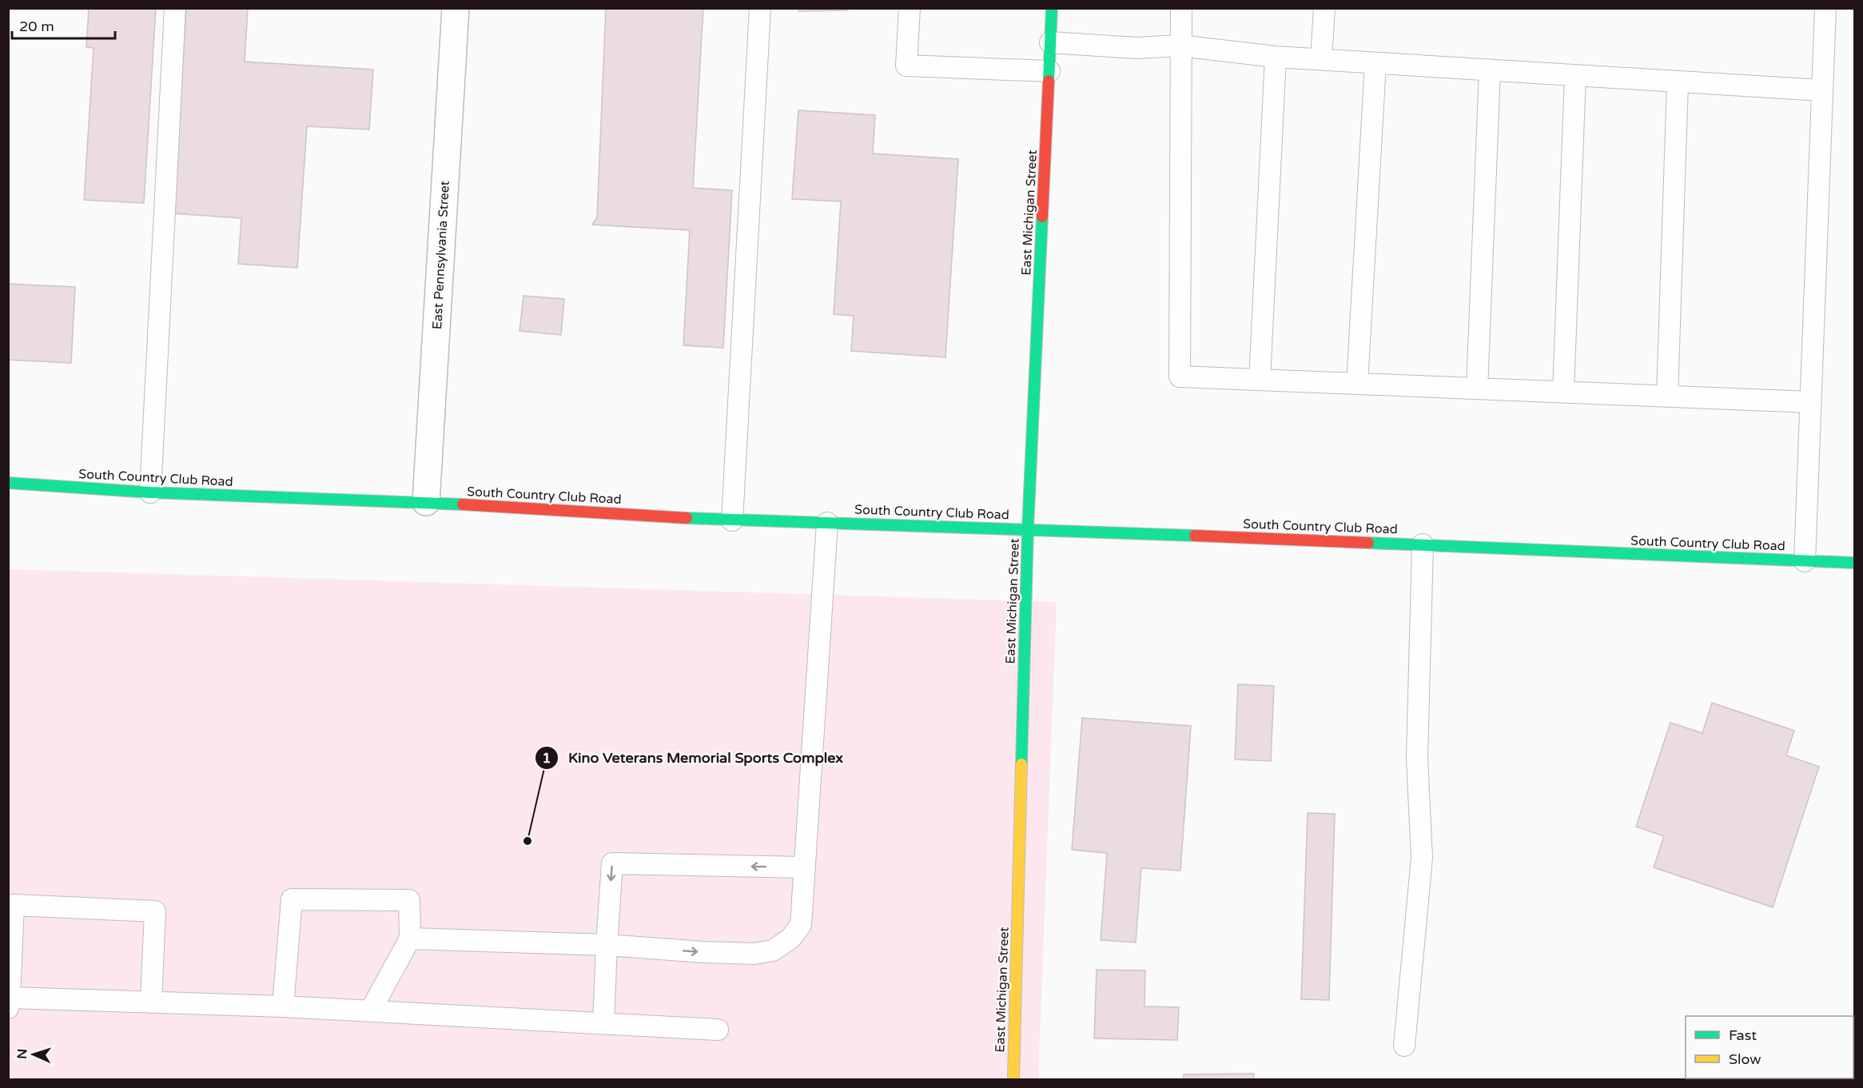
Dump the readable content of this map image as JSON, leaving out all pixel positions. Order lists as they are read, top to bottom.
{
  "streets": {
    "street": ["East Michigan Street", "East Pennsylvania Street", "South Country Club Road"]
  },
  "crossings": [
    ["East Michigan Street", "South Country Club Road"],
    ["East Pennsylvania Street", "South Country Club Road"]
  ],
  "places": ["Kino Veterans Memorial Sports Complex"],
  "legend": ["Fast", "Slow"],
  "scale_bar": "20 m",
  "north": "left"
}
